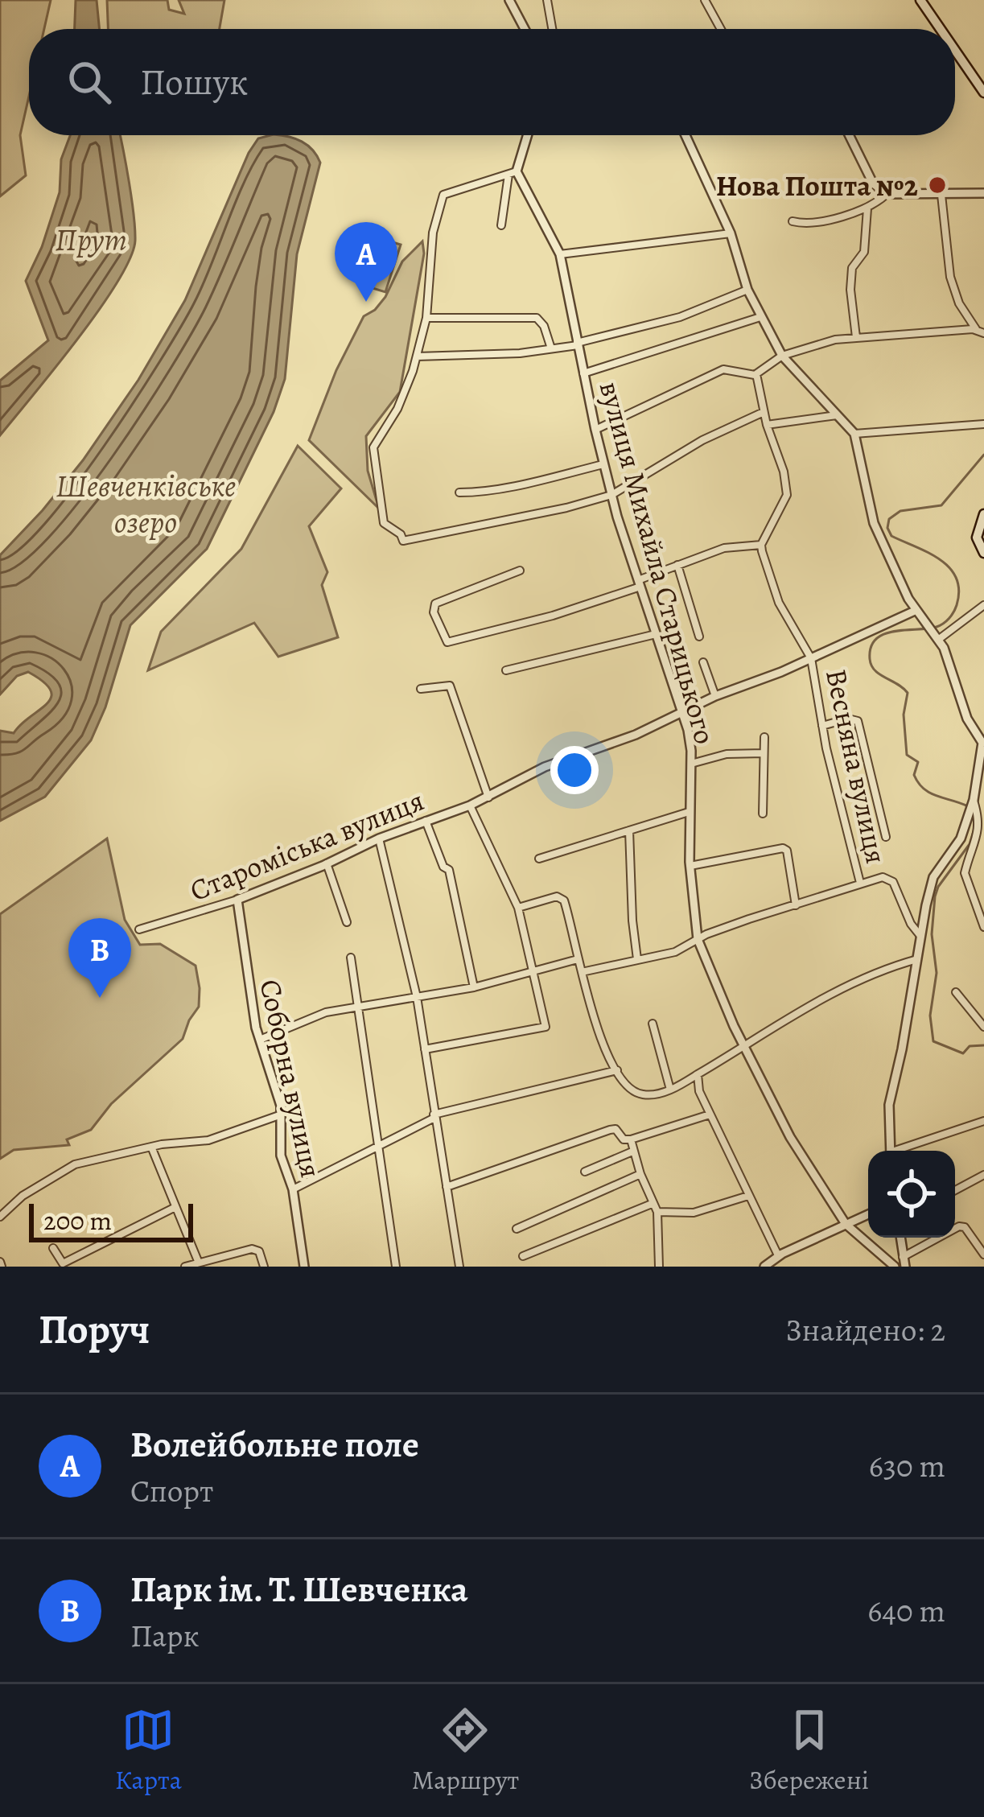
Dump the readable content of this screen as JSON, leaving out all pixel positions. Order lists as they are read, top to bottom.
{
  "streets": {
    "street": [
      "вулиця Михайла Старицького",
      "Весняна вулиця",
      "Староміська вулиця",
      "Соборна вулиця"
    ]
  },
  "crossings": [
    ["вулиця Михайла Старицького", "Староміська вулиця"],
    ["Весняна вулиця", "Староміська вулиця"],
    ["Староміська вулиця", "Соборна вулиця"]
  ],
  "water": ["Прут", "Шевченківське озеро"],
  "places": ["Нова Пошта №2"],
  "scale_bar": "200 m",
  "page": {
    "search": "Пошук",
    "pins": ["A", "B"],
    "scale": "200 m",
    "heading": ["Поруч", "Знайдено: 2"],
    "list": [
      {
        "mark": "A",
        "name": "Волейбольне поле",
        "note": "Спорт",
        "value": "630 m"
      },
      {
        "mark": "B",
        "name": "Парк ім. Т. Шевченка",
        "note": "Парк",
        "value": "640 m"
      }
    ],
    "nav": ["Карта", "Маршрут", "Збережені"]
  }
}
